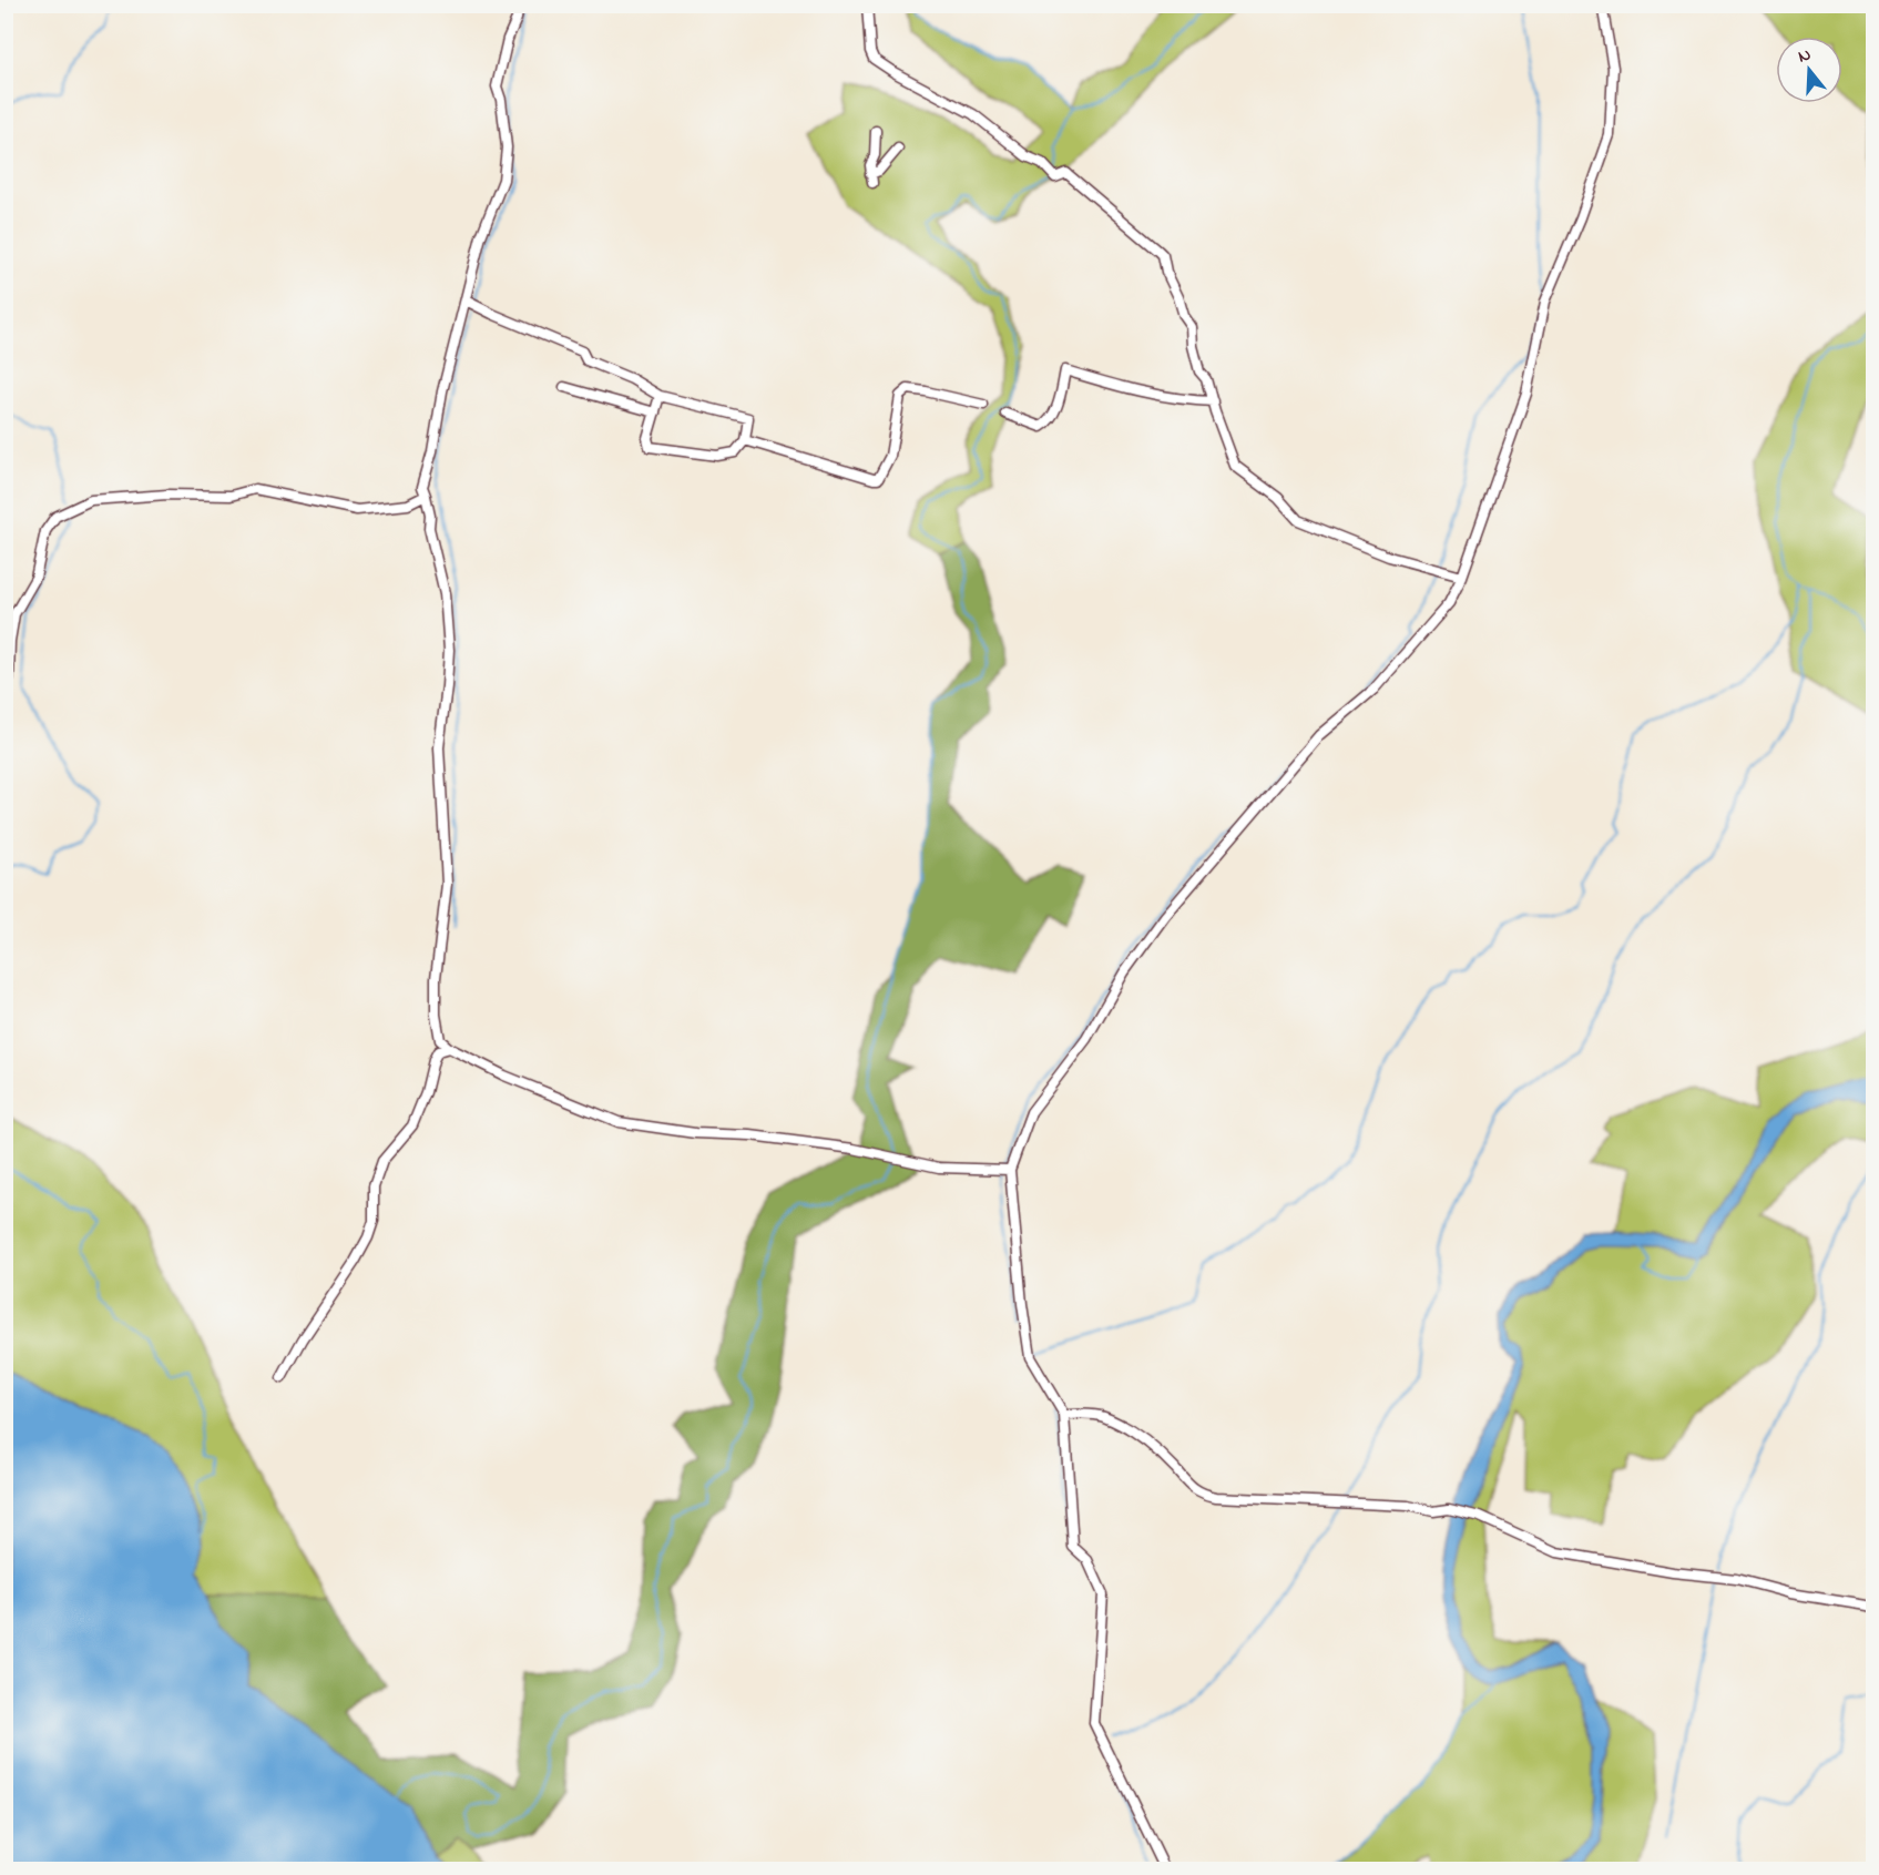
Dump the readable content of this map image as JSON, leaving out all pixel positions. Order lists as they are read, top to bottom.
{
  "north": "top"
}
